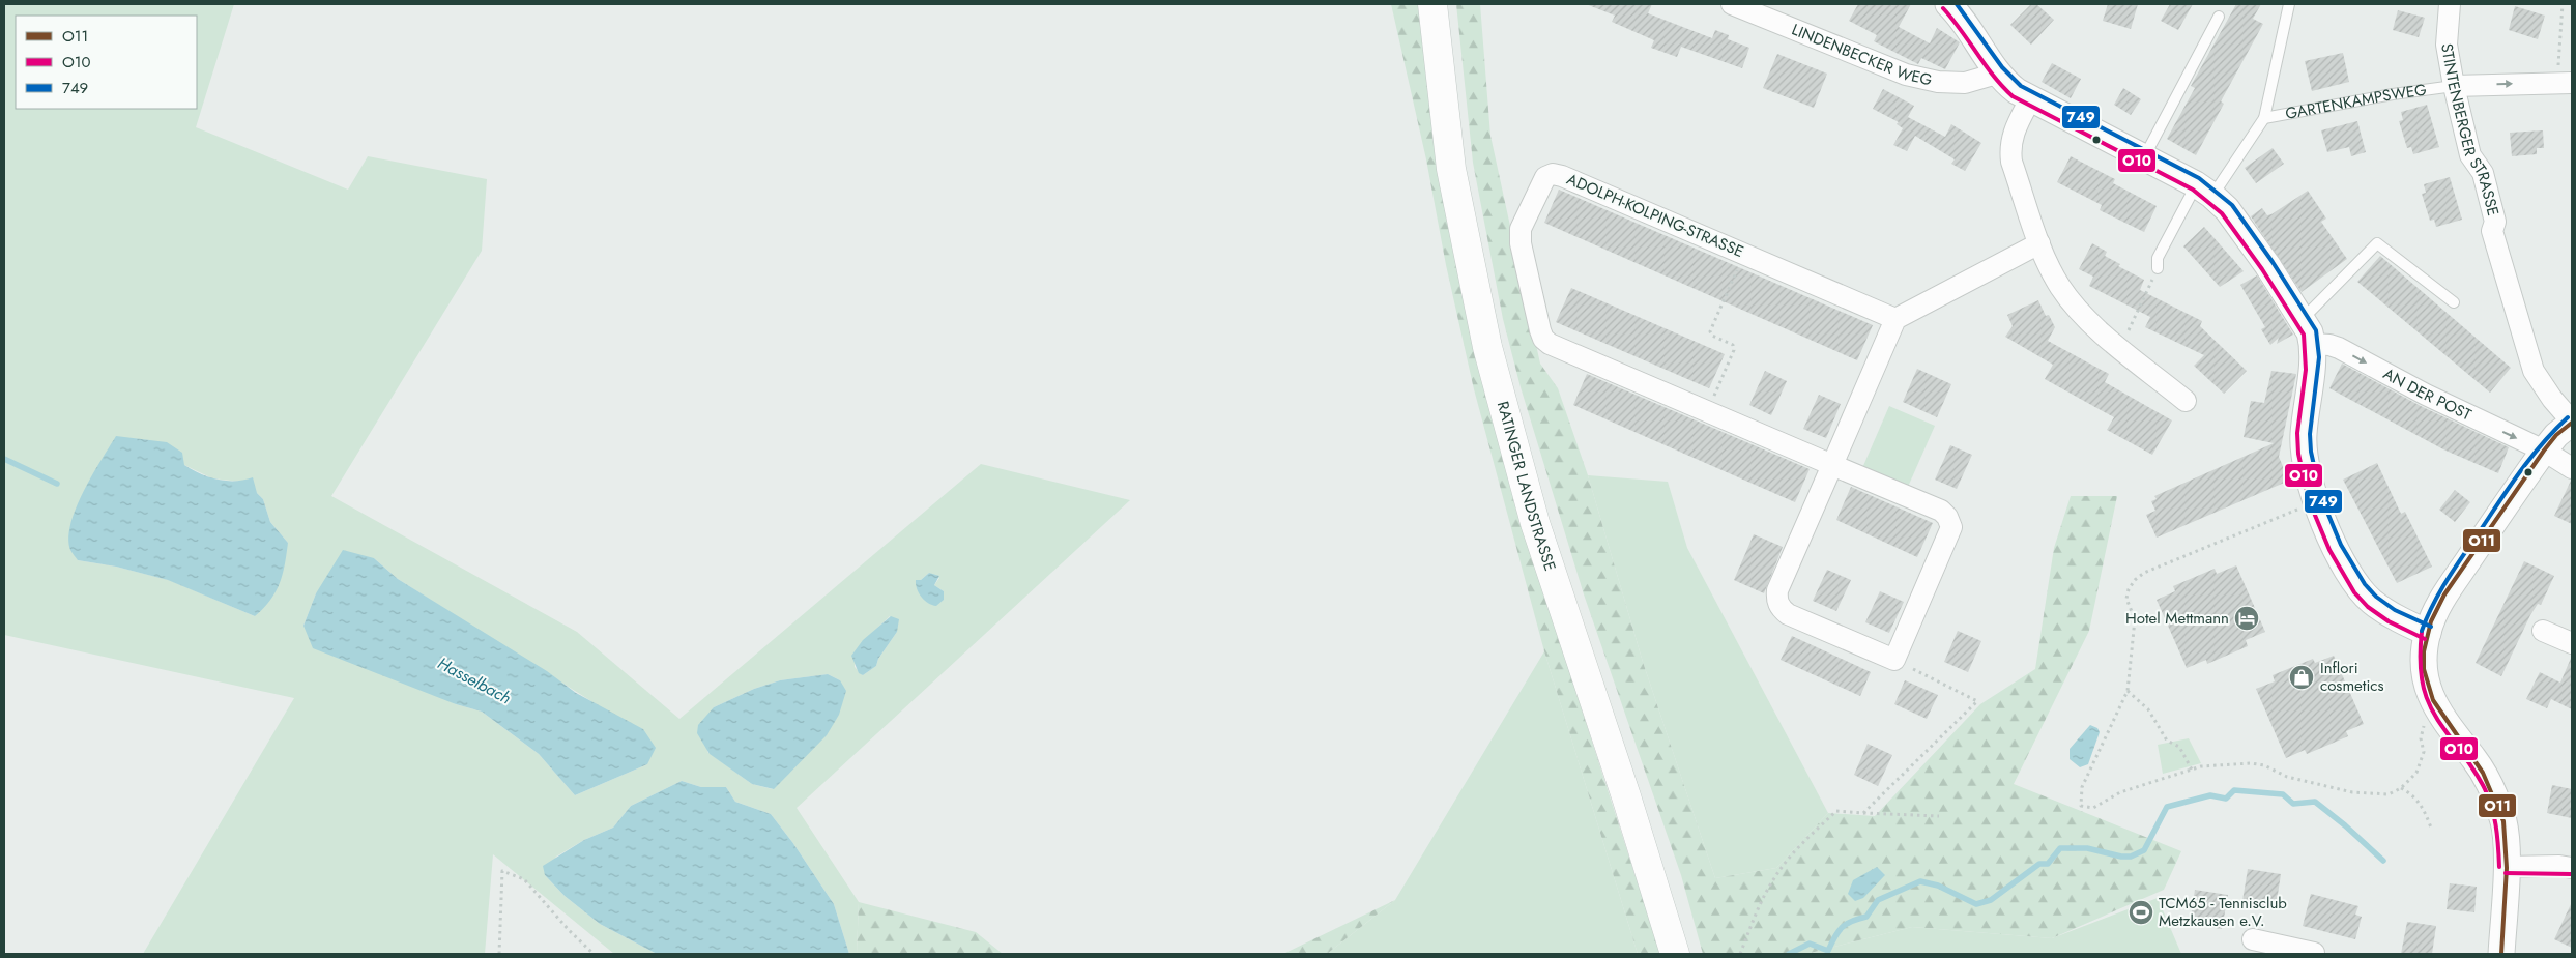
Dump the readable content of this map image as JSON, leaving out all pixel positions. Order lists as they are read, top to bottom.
{
  "streets": {
    "main road": ["RATINGER LANDSTRASSE"],
    "street": [
      "LINDENBECKER WEG",
      "GARTENKAMPSWEG",
      "STINTENBERGER STRASSE",
      "ADOLPH-KOLPING-STRASSE",
      "AN DER POST"
    ]
  },
  "crossings": [
    ["GARTENKAMPSWEG", "STINTENBERGER STRASSE"]
  ],
  "one_way": ["GARTENKAMPSWEG", "AN DER POST"],
  "water": ["Hasselbach"],
  "places": {
    "hotel": ["Hotel Mettmann"],
    "shop": ["Inflori cosmetics"],
    "sports": ["TCM65 - Tennisclub Metzkausen e.V."]
  },
  "lines": ["transit line 749", "transit line O10", "transit line O11"],
  "legend": ["O11", "O10", "749"]
}
